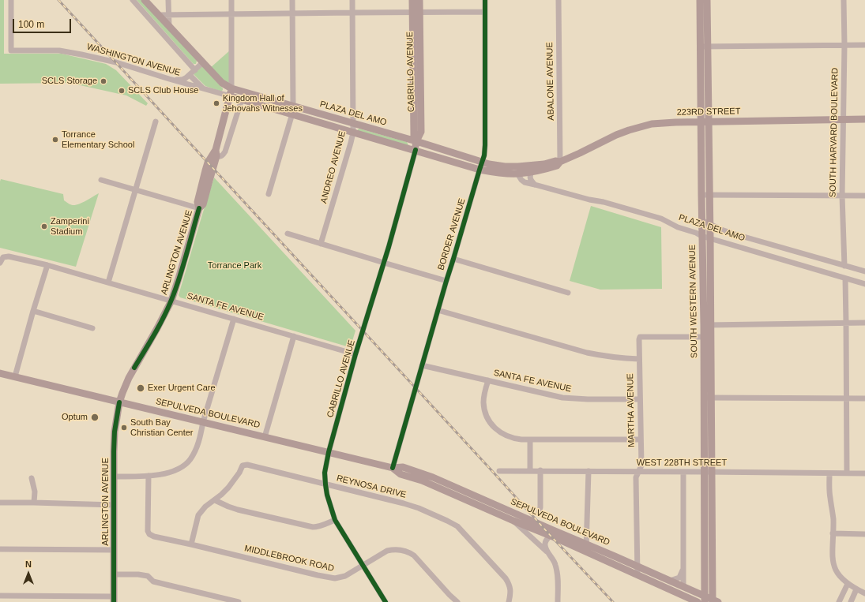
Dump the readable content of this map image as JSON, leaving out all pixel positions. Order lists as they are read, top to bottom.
{
  "streets": {
    "main road": [
      "CABRILLO AVENUE",
      "223RD STREET",
      "PLAZA DEL AMO",
      "ARLINGTON AVENUE",
      "SOUTH WESTERN AVENUE",
      "SEPULVEDA BOULEVARD"
    ],
    "street": [
      "WASHINGTON AVENUE",
      "ABALONE AVENUE",
      "SOUTH HARVARD BOULEVARD",
      "ANDREO AVENUE",
      "BORDER AVENUE",
      "SANTA FE AVENUE",
      "MARTHA AVENUE",
      "WEST 228TH STREET",
      "REYNOSA DRIVE",
      "MIDDLEBROOK ROAD"
    ]
  },
  "crossings": [
    ["WASHINGTON AVENUE", "PLAZA DEL AMO"],
    ["WASHINGTON AVENUE", "ARLINGTON AVENUE"],
    ["CABRILLO AVENUE", "PLAZA DEL AMO"],
    ["CABRILLO AVENUE", "SANTA FE AVENUE"],
    ["CABRILLO AVENUE", "SEPULVEDA BOULEVARD"],
    ["CABRILLO AVENUE", "REYNOSA DRIVE"],
    ["CABRILLO AVENUE", "MIDDLEBROOK ROAD"],
    ["ABALONE AVENUE", "223RD STREET"],
    ["ABALONE AVENUE", "PLAZA DEL AMO"],
    ["223RD STREET", "PLAZA DEL AMO"],
    ["223RD STREET", "SOUTH HARVARD BOULEVARD"],
    ["223RD STREET", "SOUTH WESTERN AVENUE"],
    ["PLAZA DEL AMO", "SOUTH HARVARD BOULEVARD"],
    ["PLAZA DEL AMO", "ANDREO AVENUE"],
    ["PLAZA DEL AMO", "BORDER AVENUE"],
    ["PLAZA DEL AMO", "ARLINGTON AVENUE"],
    ["PLAZA DEL AMO", "SOUTH WESTERN AVENUE"],
    ["BORDER AVENUE", "SANTA FE AVENUE"],
    ["BORDER AVENUE", "SEPULVEDA BOULEVARD"],
    ["ARLINGTON AVENUE", "SANTA FE AVENUE"],
    ["ARLINGTON AVENUE", "SEPULVEDA BOULEVARD"],
    ["SOUTH WESTERN AVENUE", "MARTHA AVENUE"],
    ["SOUTH WESTERN AVENUE", "SEPULVEDA BOULEVARD"],
    ["SOUTH WESTERN AVENUE", "WEST 228TH STREET"],
    ["SANTA FE AVENUE", "MARTHA AVENUE"],
    ["MARTHA AVENUE", "SEPULVEDA BOULEVARD"],
    ["MARTHA AVENUE", "WEST 228TH STREET"],
    ["REYNOSA DRIVE", "MIDDLEBROOK ROAD"]
  ],
  "parks": ["Torrance Park"],
  "places": [
    "SCLS Storage",
    "SCLS Club House",
    "Kingdom Hall of Jehovahs Witnesses",
    "Torrance Elementary School",
    "Zamperini Stadium",
    "Exer Urgent Care",
    "Optum",
    "South Bay Christian Center"
  ],
  "scale_bar": "100 m",
  "north": "top"
}
